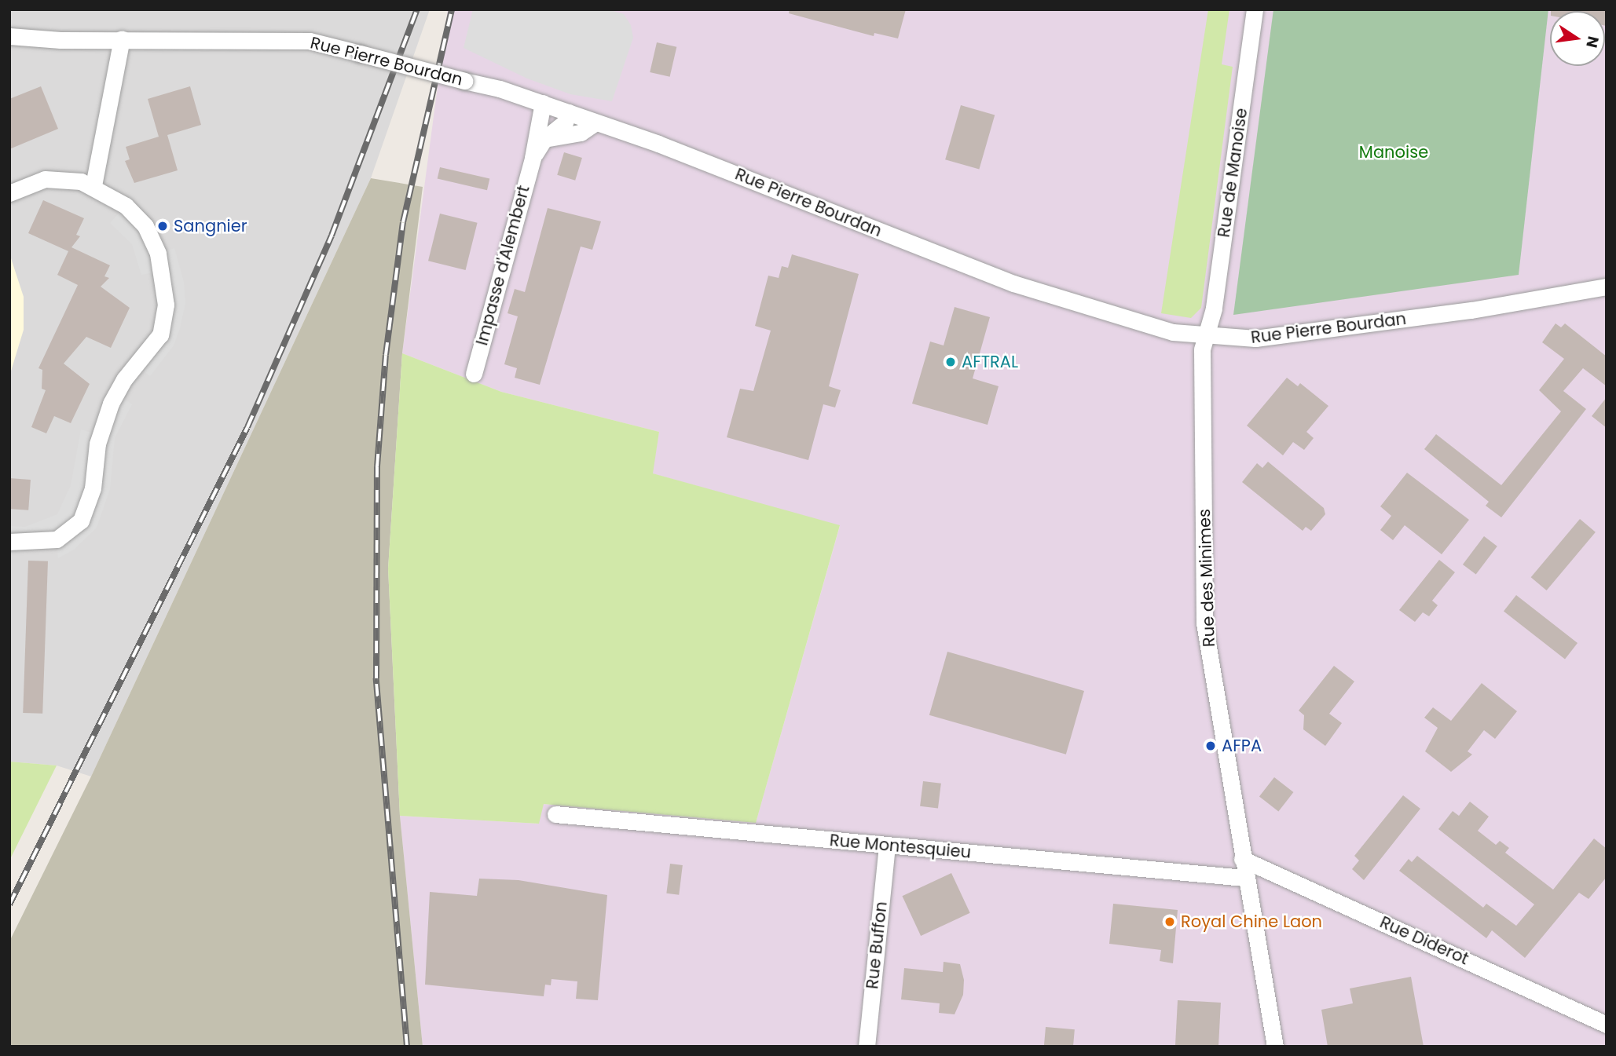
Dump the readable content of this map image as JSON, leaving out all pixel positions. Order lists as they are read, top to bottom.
{
  "streets": {
    "street": [
      "Rue Pierre Bourdan",
      "Rue de Manoise",
      "Impasse d'Alembert",
      "Rue des Minimes",
      "Rue Montesquieu",
      "Rue Diderot",
      "Rue Buffon"
    ]
  },
  "crossings": [
    ["Rue Pierre Bourdan", "Rue de Manoise"],
    ["Rue Pierre Bourdan", "Impasse d'Alembert"],
    ["Rue Pierre Bourdan", "Rue des Minimes"],
    ["Rue de Manoise", "Rue des Minimes"],
    ["Rue des Minimes", "Rue Montesquieu"],
    ["Rue des Minimes", "Rue Diderot"],
    ["Rue Montesquieu", "Rue Buffon"]
  ],
  "parks": ["Manoise"],
  "places": [
    "Sangnier",
    "AFTRAL",
    "AFPA",
    "Royal Chine Laon"
  ],
  "north": "right"
}
